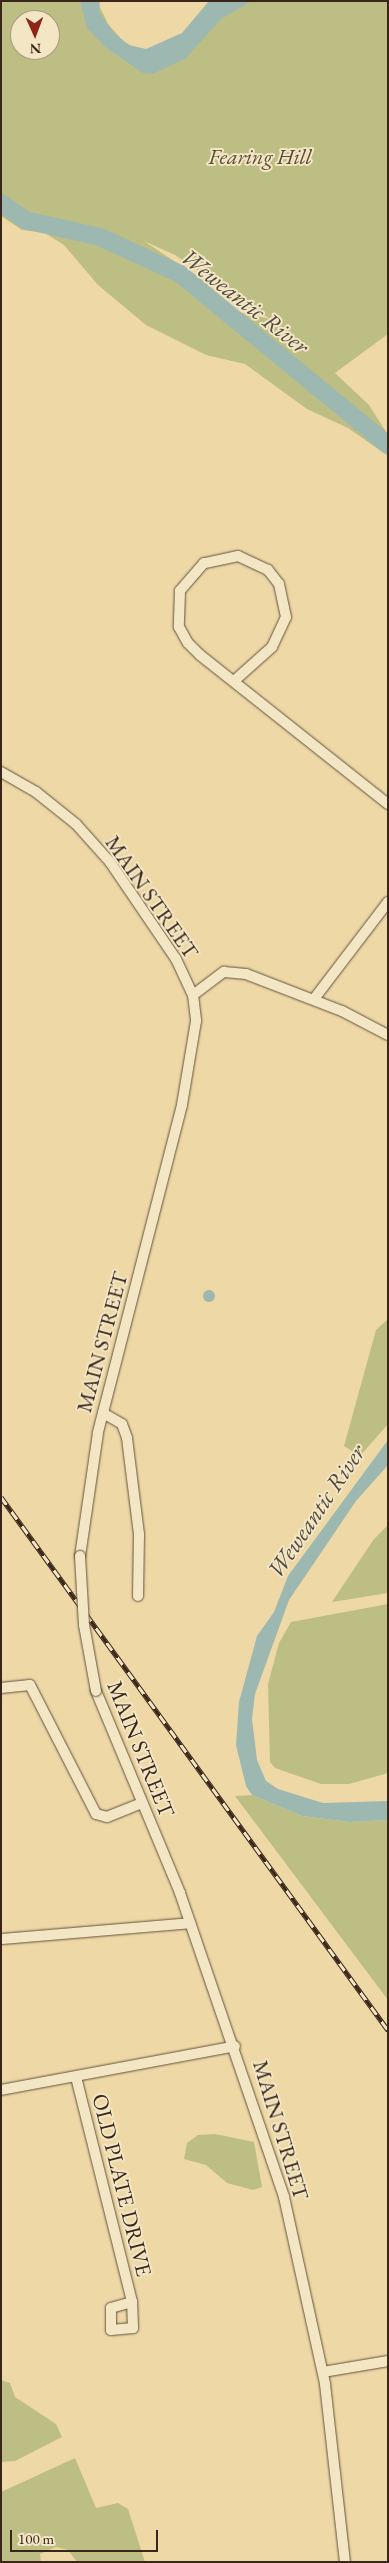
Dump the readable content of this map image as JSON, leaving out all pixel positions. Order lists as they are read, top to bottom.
{
  "streets": {
    "street": ["MAIN STREET", "OLD PLATE DRIVE"]
  },
  "water": ["Weweantic River"],
  "parks": ["Fearing Hill"],
  "scale_bar": "100 m",
  "north": "bottom"
}
